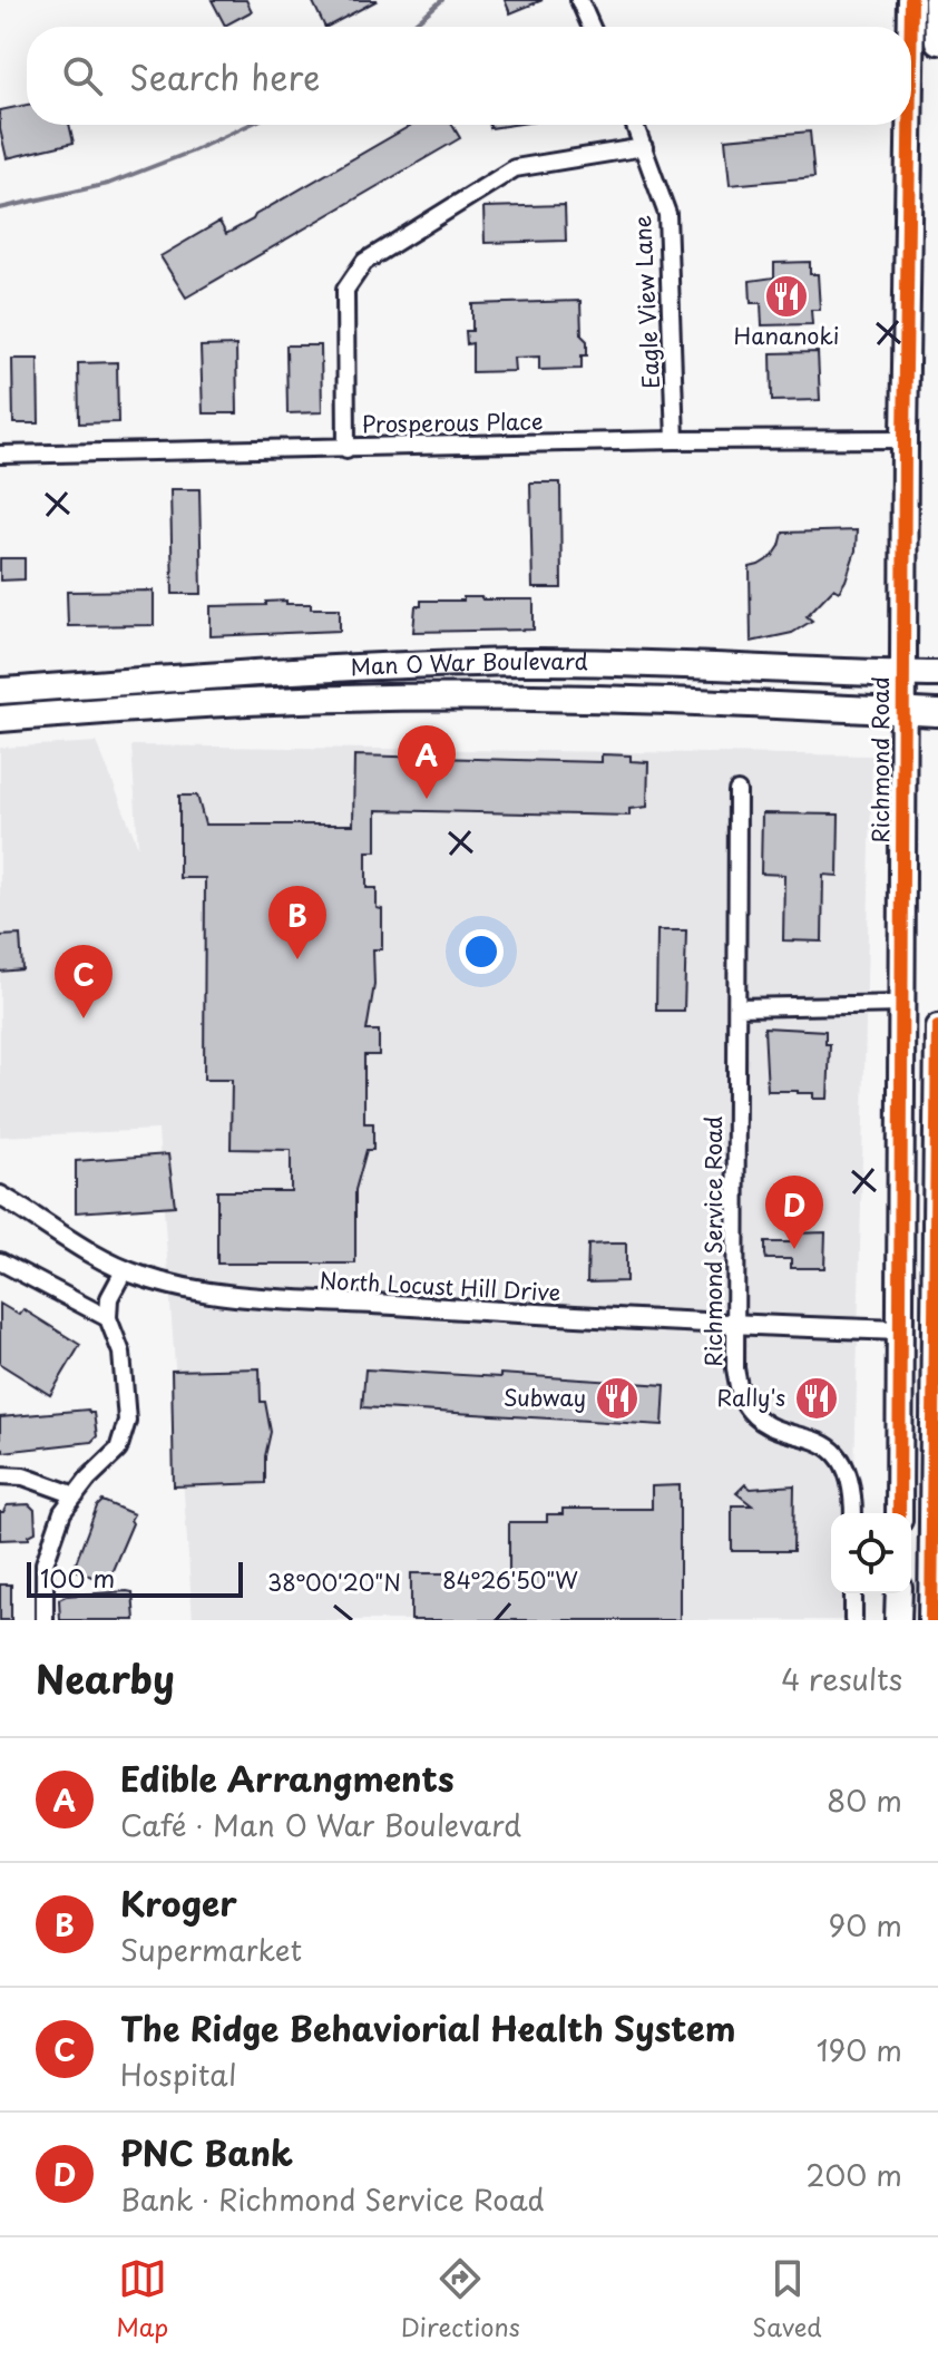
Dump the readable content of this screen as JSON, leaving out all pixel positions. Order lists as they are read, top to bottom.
{
  "streets": {
    "main road": ["Man O War Boulevard", "Richmond Road"],
    "street": [
      "Eagle View Lane",
      "Prosperous Place",
      "Richmond Service Road",
      "North Locust Hill Drive"
    ]
  },
  "crossings": [
    ["Eagle View Lane", "Prosperous Place"],
    ["Prosperous Place", "Richmond Road"],
    ["Man O War Boulevard", "Richmond Road"],
    ["Richmond Road", "North Locust Hill Drive"],
    ["Richmond Service Road", "North Locust Hill Drive"]
  ],
  "places": {
    "restaurant": ["Hananoki", "Subway", "Rally's"]
  },
  "scale_bar": "100 m",
  "page": {
    "search": "Search here",
    "pins": [
      "A",
      "B",
      "C",
      "D"
    ],
    "scale": "100 m",
    "heading": ["Nearby", "4 results"],
    "list": [
      {
        "mark": "A",
        "name": "Edible Arrangments",
        "note": "Café · Man O War Boulevard",
        "value": "80 m"
      },
      {
        "mark": "B",
        "name": "Kroger",
        "note": "Supermarket",
        "value": "90 m"
      },
      {
        "mark": "C",
        "name": "The Ridge Behaviorial Health System",
        "note": "Hospital",
        "value": "190 m"
      },
      {
        "mark": "D",
        "name": "PNC Bank",
        "note": "Bank · Richmond Service Road",
        "value": "200 m"
      }
    ],
    "nav": ["Map", "Directions", "Saved"]
  },
  "coordinates": ["84°26'50\"W", "38°00'20\"N"]
}
